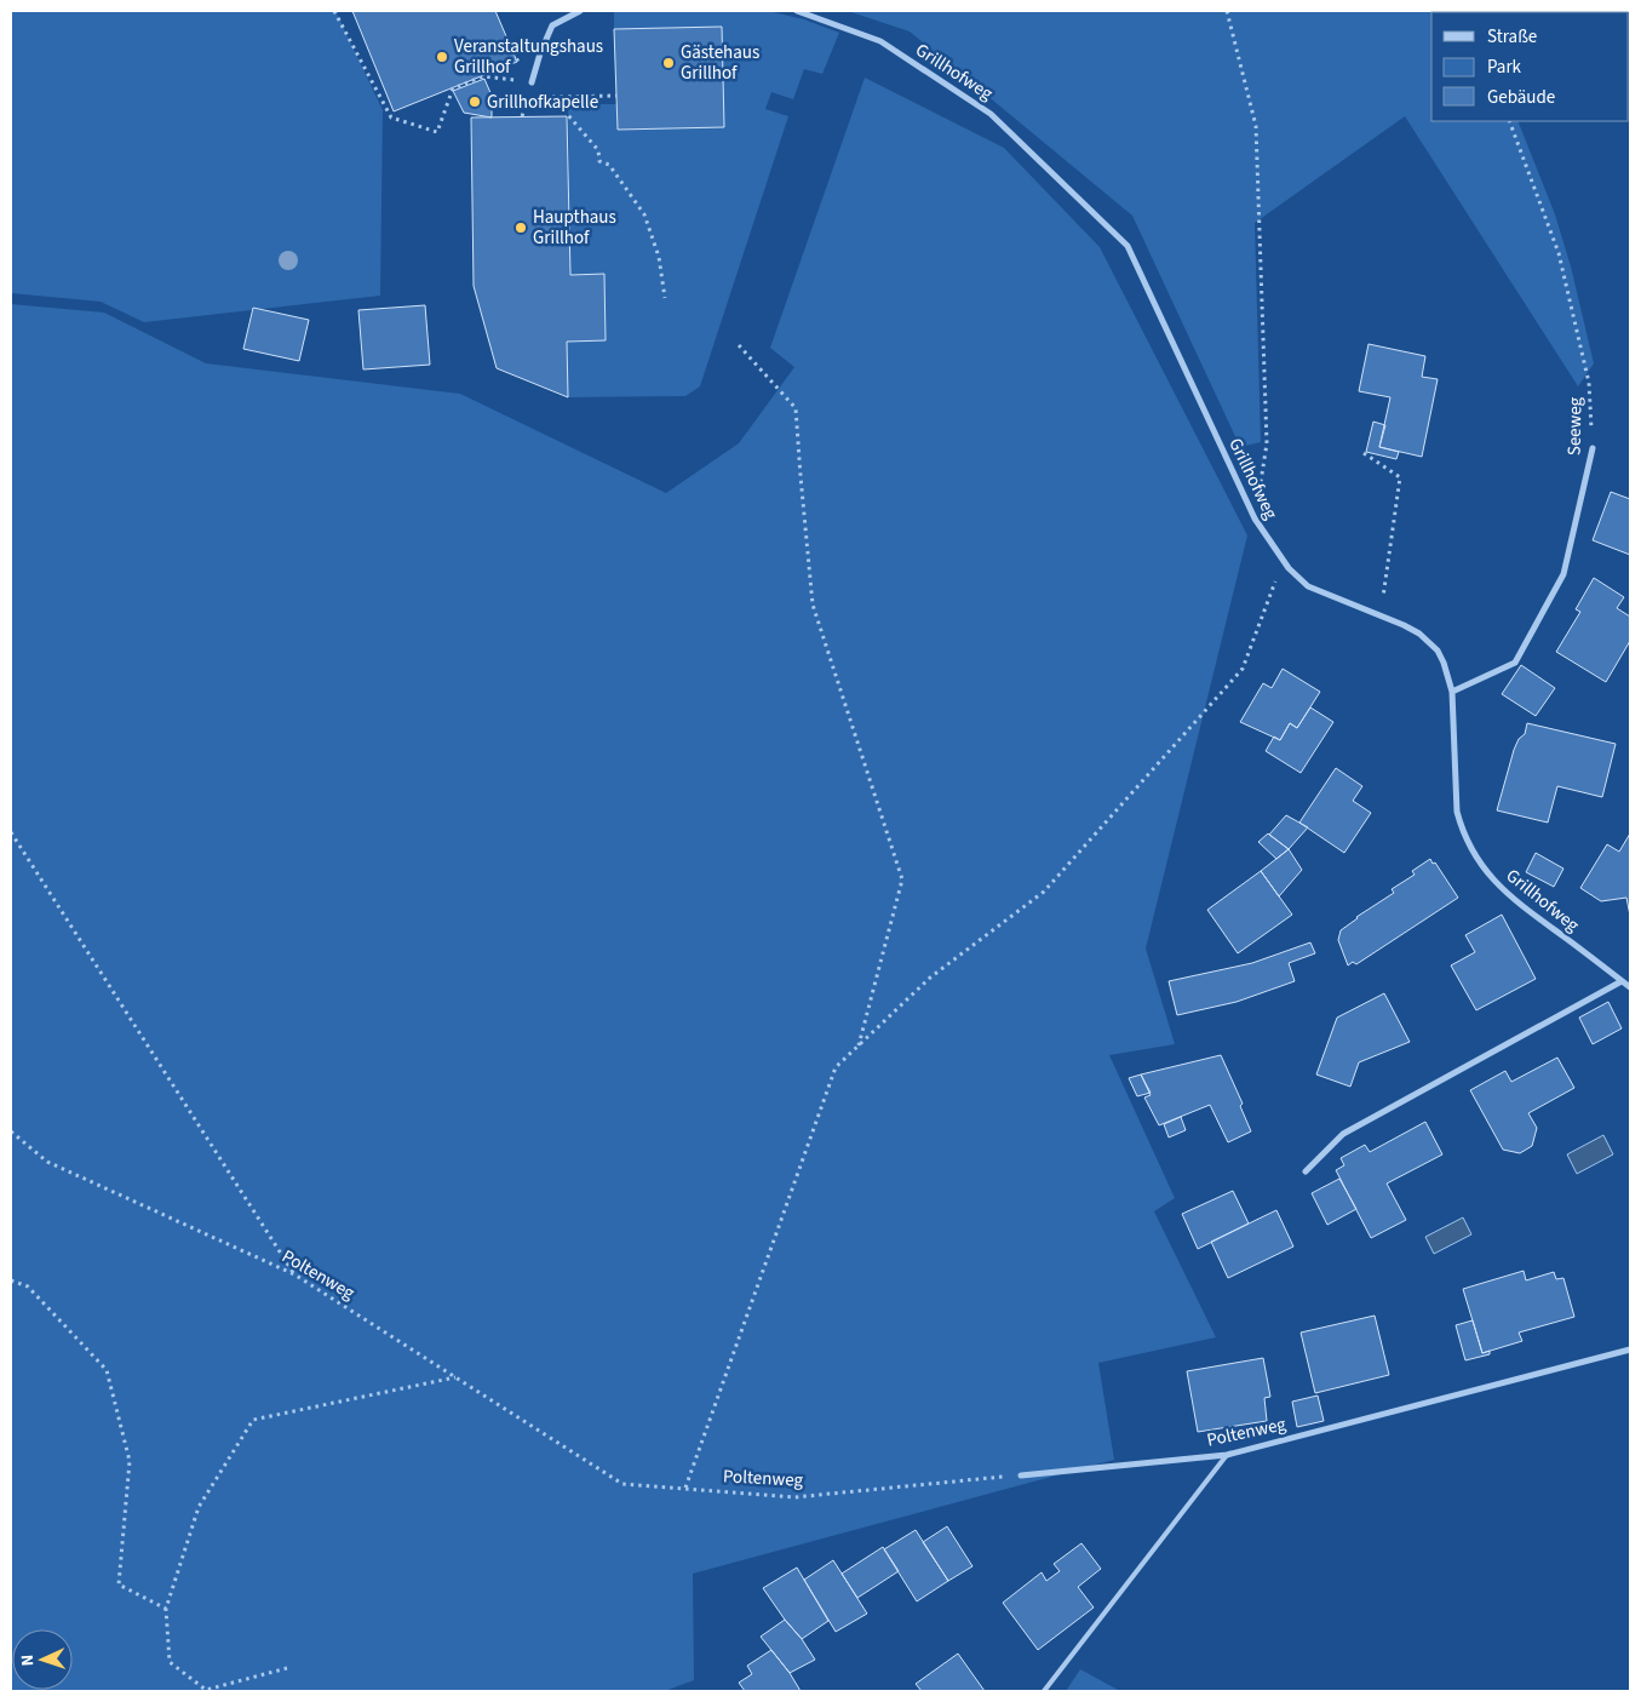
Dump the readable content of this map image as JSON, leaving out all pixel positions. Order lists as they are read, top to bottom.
{
  "streets": {
    "street": ["Grillhofweg", "Seeweg", "Poltenweg"]
  },
  "crossings": [
    ["Grillhofweg", "Seeweg"]
  ],
  "places": [
    "Veranstaltungshaus Grillhof",
    "Gästehaus Grillhof",
    "Grillhofkapelle",
    "Haupthaus Grillhof"
  ],
  "legend": ["Straße", "Park", "Gebäude"],
  "north": "left"
}
